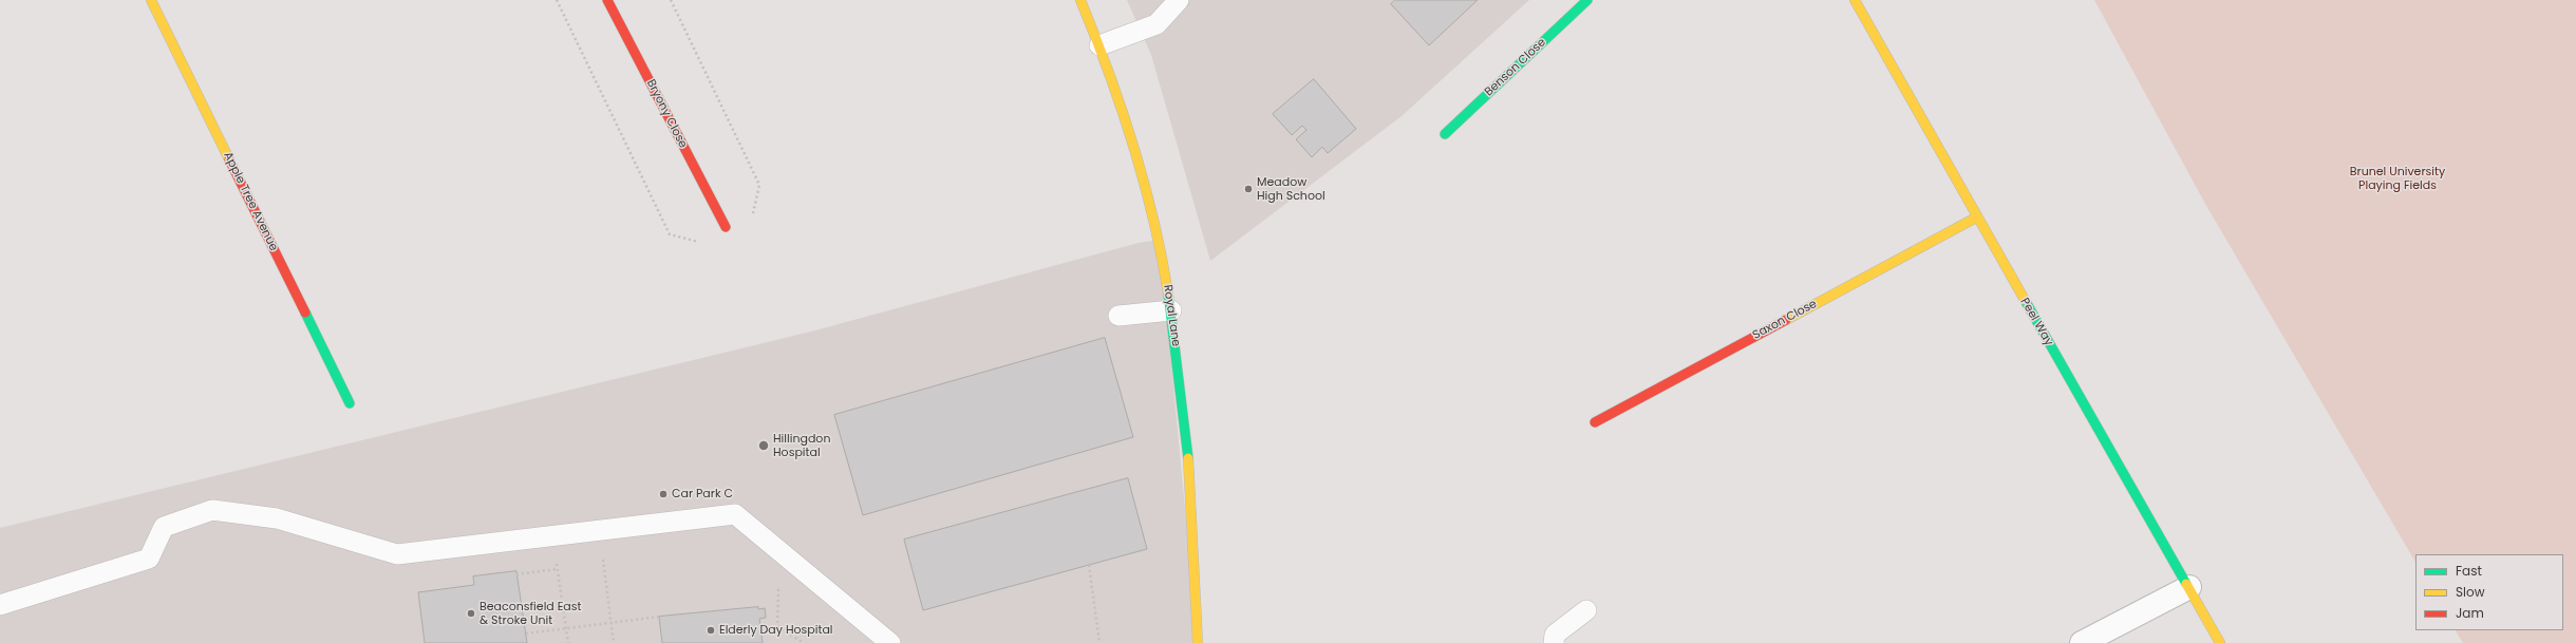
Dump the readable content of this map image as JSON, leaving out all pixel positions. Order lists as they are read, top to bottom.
{
  "streets": {
    "street": [
      "Benson Close",
      "Bryony Close",
      "Apple Tree Avenue",
      "Royal Lane",
      "Saxon Close",
      "Peel Way"
    ]
  },
  "crossings": [
    ["Saxon Close", "Peel Way"]
  ],
  "parks": ["Brunel University Playing Fields"],
  "places": [
    "Meadow High School",
    "Hillingdon Hospital",
    "Car Park C",
    "Beaconsfield East & Stroke Unit",
    "Elderly Day Hospital"
  ],
  "legend": ["Fast", "Slow", "Jam"]
}
